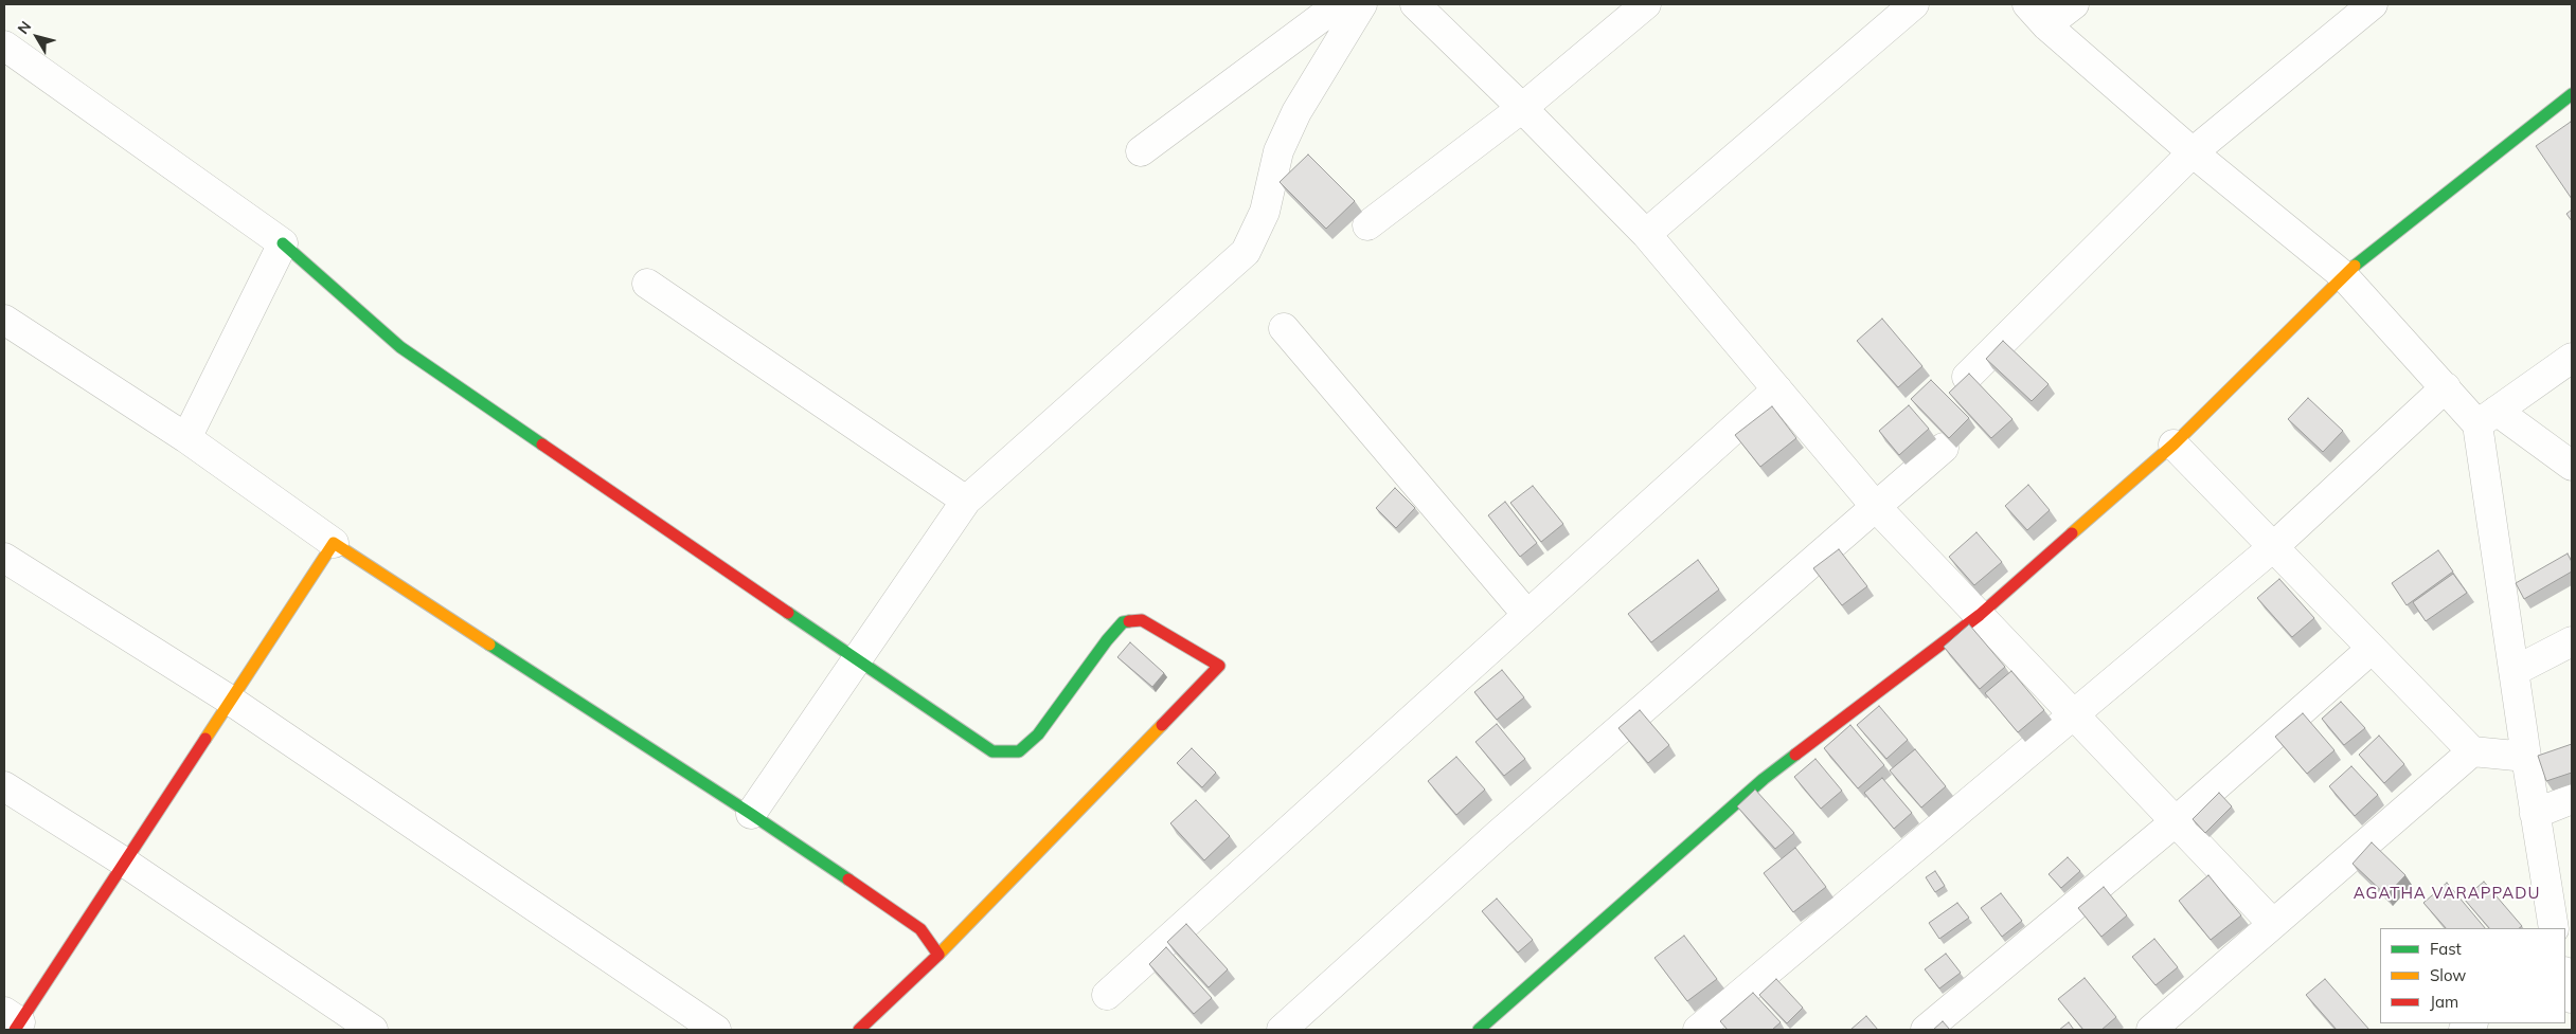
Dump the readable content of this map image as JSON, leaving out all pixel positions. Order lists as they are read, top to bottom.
{
  "districts": ["AGATHA VARAPPADU"],
  "legend": ["Fast", "Slow", "Jam"],
  "north": "top left"
}
